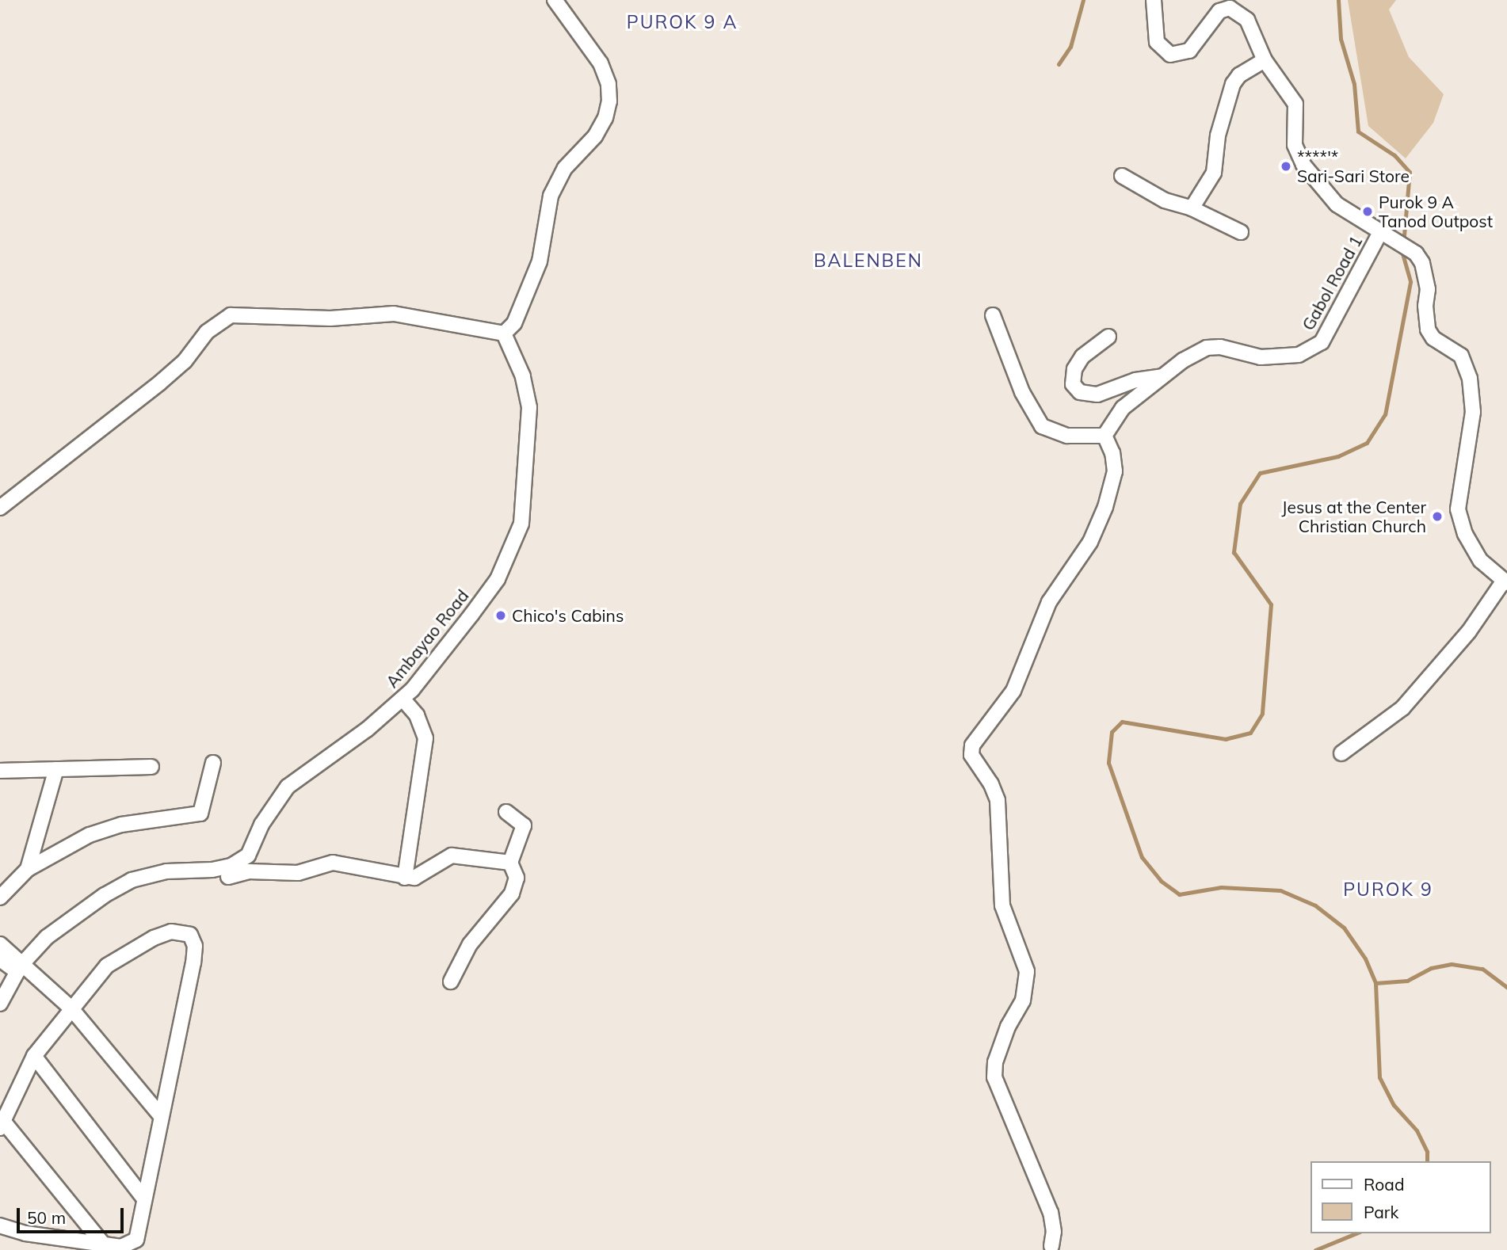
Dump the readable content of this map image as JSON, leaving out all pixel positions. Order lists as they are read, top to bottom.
{
  "streets": {
    "street": ["Gabol Road 1", "Ambayao Road"]
  },
  "districts": ["PUROK 9 A", "BALENBEN", "PUROK 9"],
  "places": [
    "****'* Sari-Sari Store",
    "Purok 9 A Tanod Outpost",
    "Jesus at the Center Christian Church",
    "Chico's Cabins"
  ],
  "legend": ["Road", "Park"],
  "scale_bar": "50 m"
}
